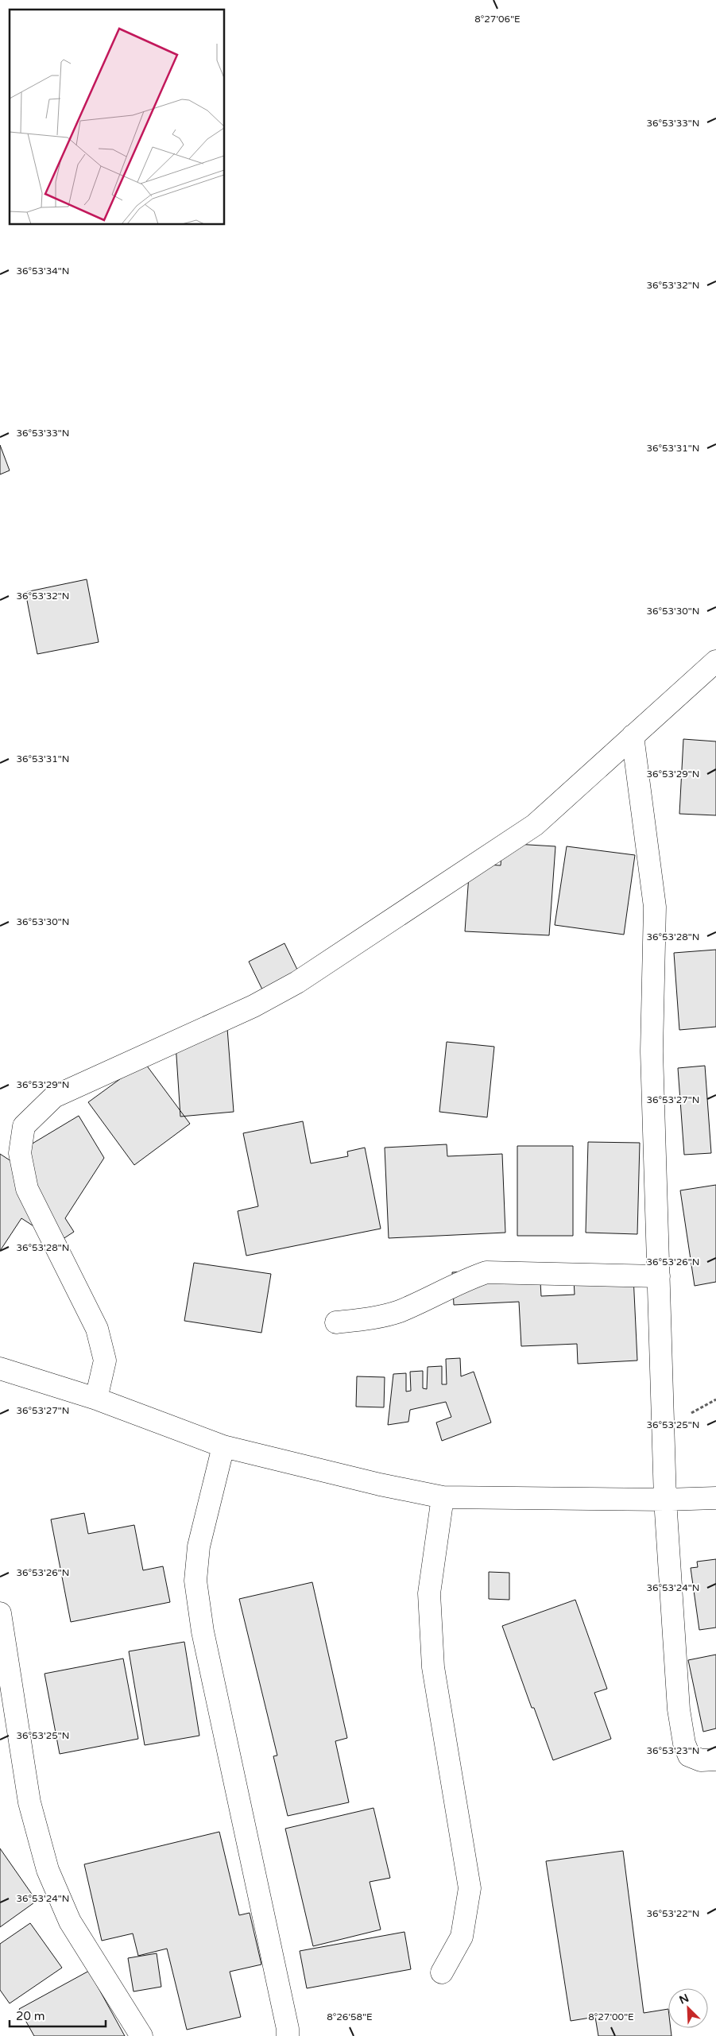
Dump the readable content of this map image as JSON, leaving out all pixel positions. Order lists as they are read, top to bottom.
{
  "scale_bar": "20 m",
  "north": "top left",
  "coordinates": [
    "8°27'06\"E",
    "36°53'33\"N",
    "36°53'34\"N",
    "36°53'32\"N",
    "36°53'31\"N",
    "36°53'30\"N",
    "36°53'29\"N",
    "36°53'28\"N",
    "36°53'27\"N",
    "36°53'26\"N",
    "36°53'25\"N",
    "36°53'24\"N",
    "36°53'23\"N",
    "36°53'22\"N",
    "8°26'58\"E",
    "8°27'00\"E"
  ]
}
